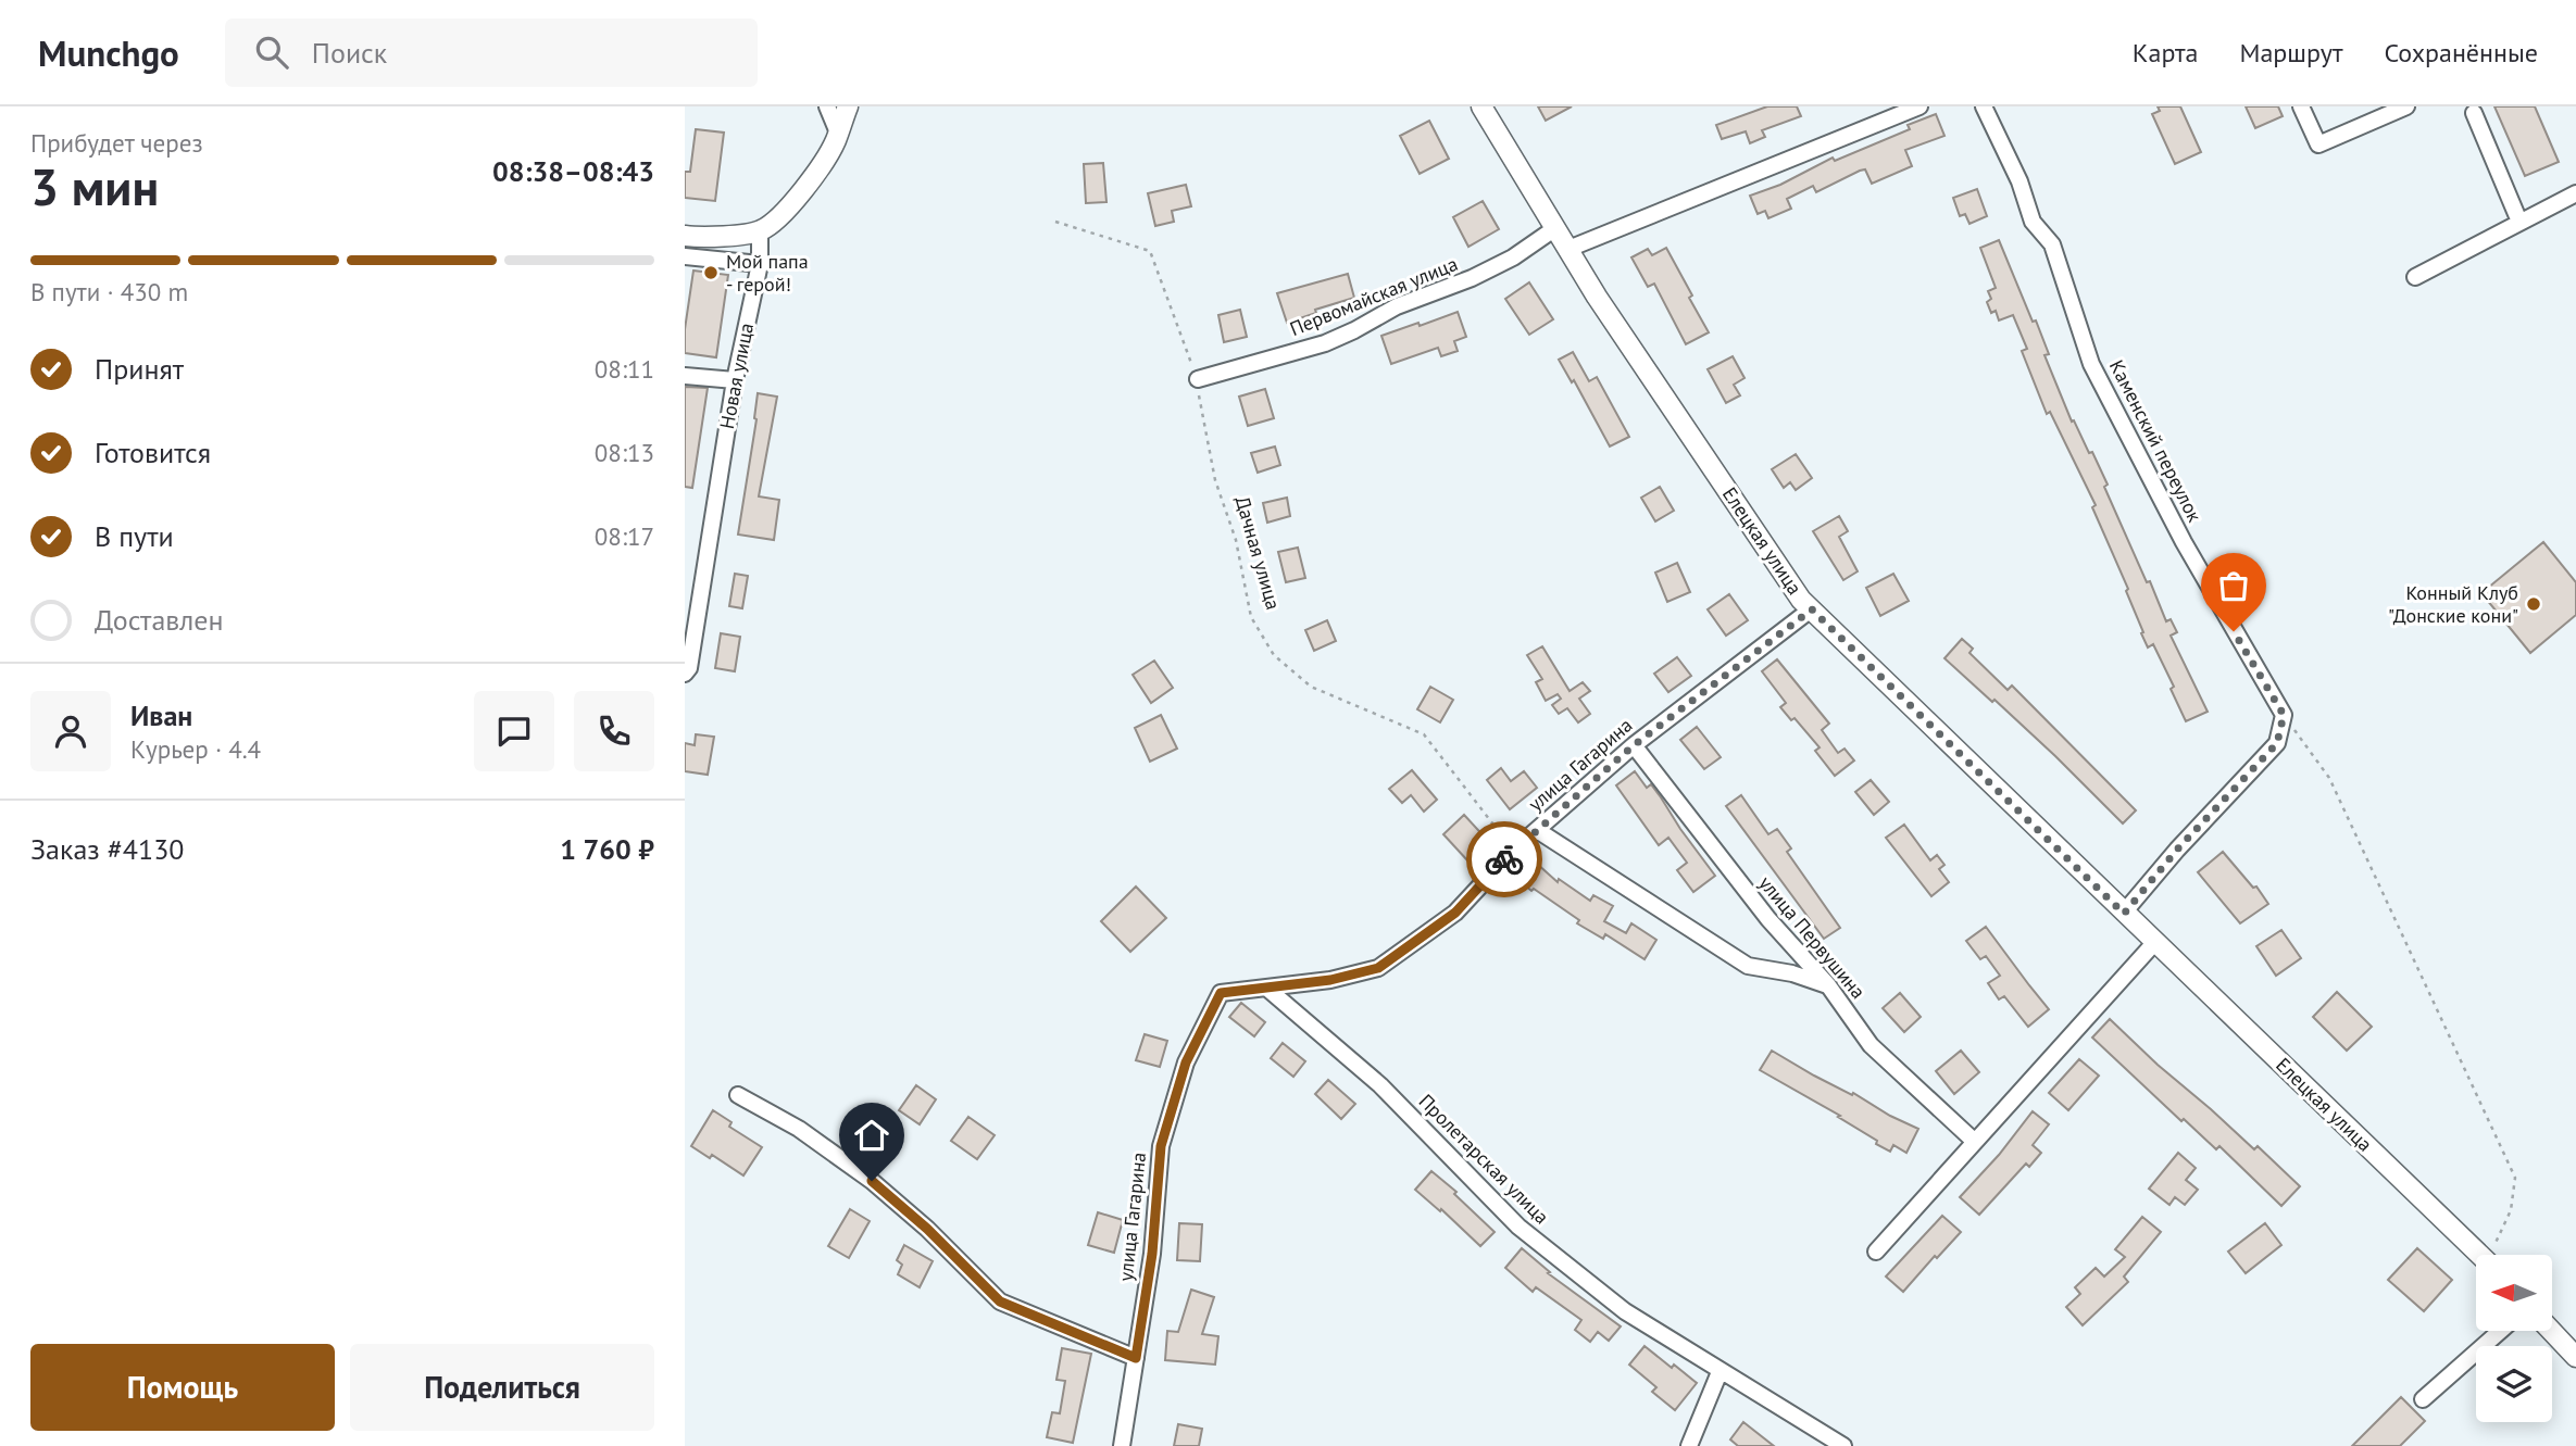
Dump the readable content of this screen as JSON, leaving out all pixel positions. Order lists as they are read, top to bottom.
{
  "streets": {
    "main road": ["Елецкая улица"],
    "street": [
      "Первомайская улица",
      "Новая улица",
      "Каменский переулок",
      "улица Гагарина",
      "улица Первушина",
      "Пролетарская улица"
    ],
    "path": ["Дачная улица"]
  },
  "crossings": [
    ["Первомайская улица", "Елецкая улица"],
    ["Первомайская улица", "Дачная улица"],
    ["Елецкая улица", "улица Гагарина"],
    ["Дачная улица", "улица Гагарина"],
    ["улица Гагарина", "улица Первушина"],
    ["улица Гагарина", "Пролетарская улица"]
  ],
  "places": ["Мой папа - герой!", "Конный Клуб \"Донские кони\""],
  "north": "left",
  "page": {
    "header": "Munchgo",
    "search": "Поиск",
    "nav": ["Карта", "Маршрут", "Сохранённые"],
    "heading": ["3 мин", "Прибудет через", "08:38–08:43"],
    "panel": [
      "Иван",
      "Курьер · 4.4",
      "Заказ #4130",
      "1 760 ₽"
    ],
    "bar": "В пути · 430 m",
    "list": [
      ["Принят", "08:11"],
      ["Готовится", "08:13"],
      ["В пути", "08:17"],
      "Доставлен"
    ],
    "buttons": ["Помощь", "Поделиться"]
  }
}
